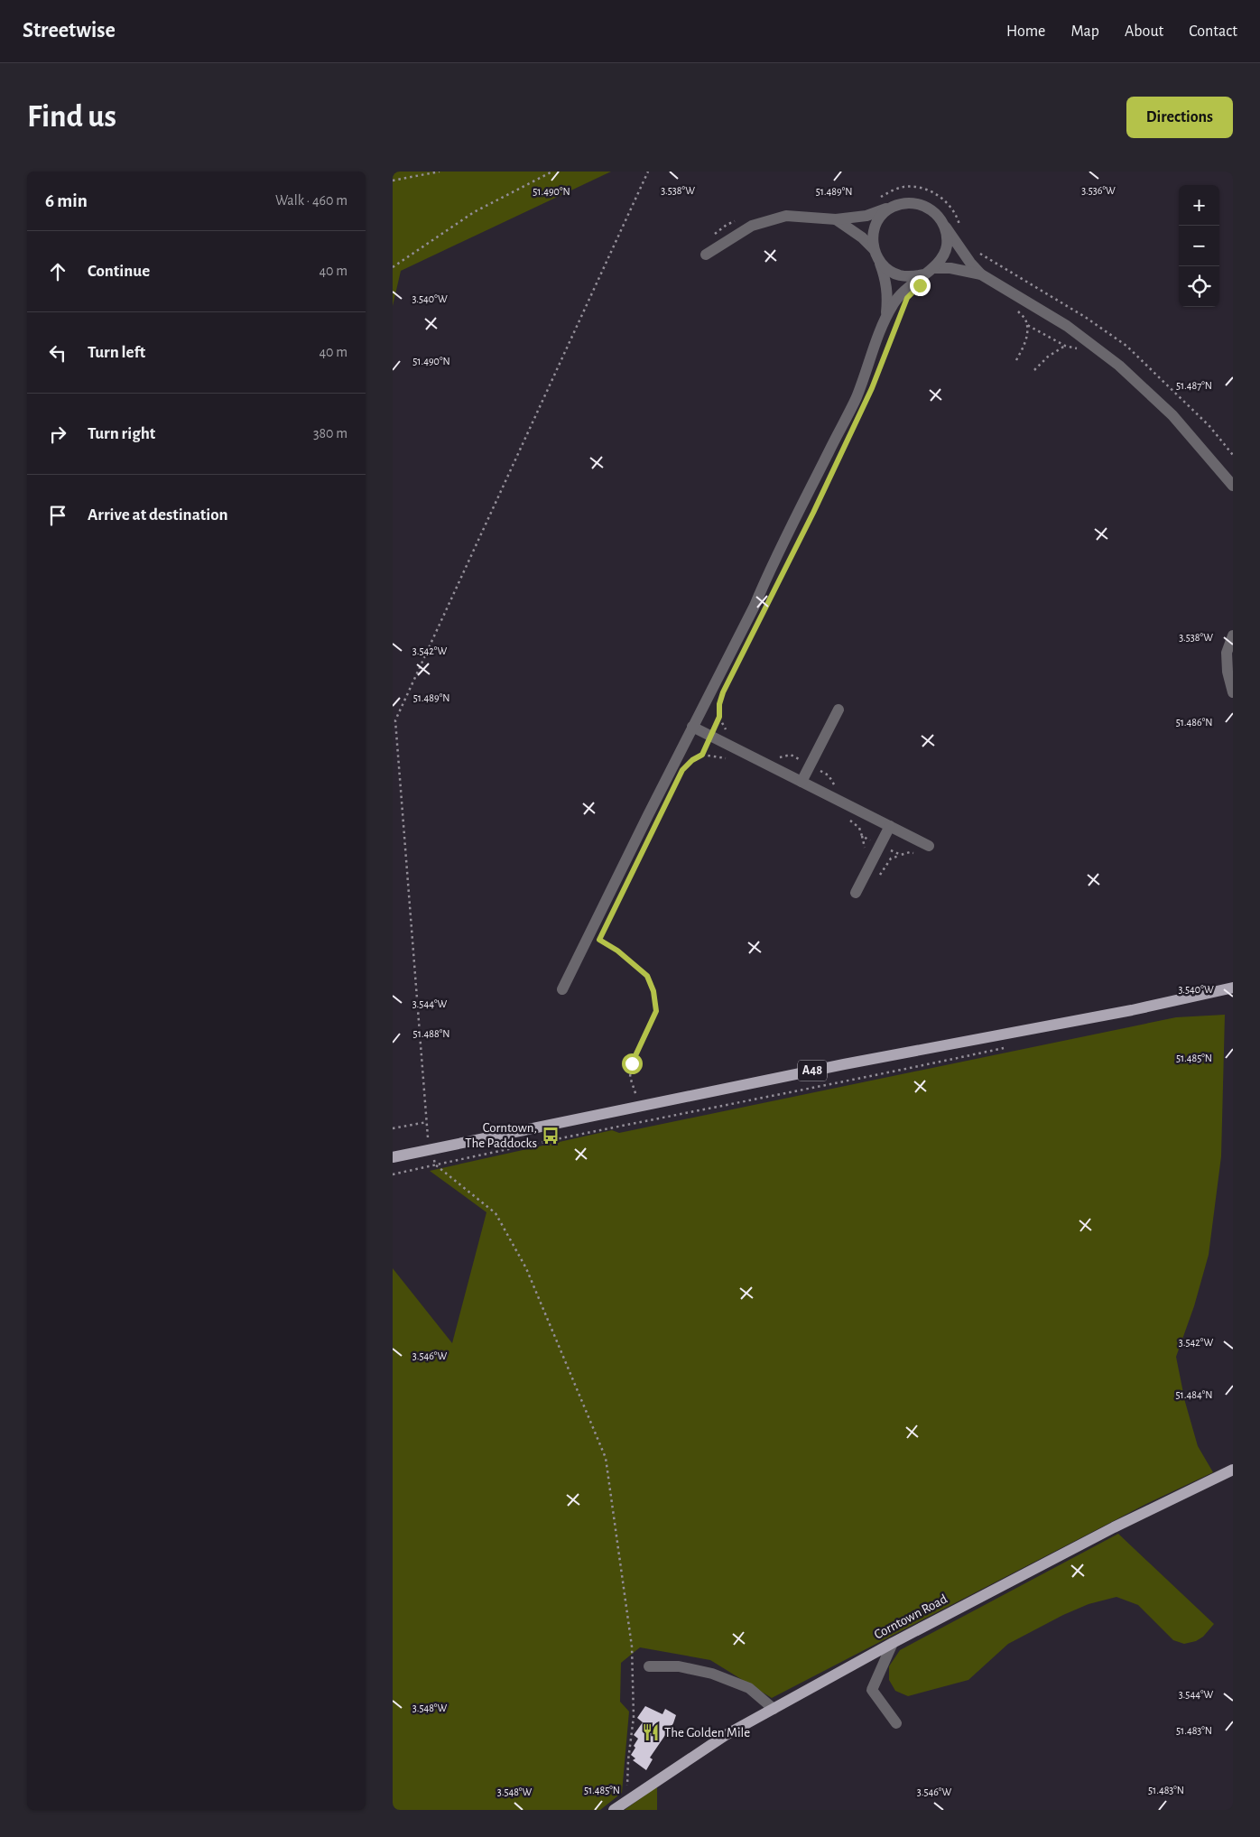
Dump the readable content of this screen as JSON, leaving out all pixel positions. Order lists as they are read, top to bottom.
{
  "streets": {
    "main road": ["A48", "Corntown Road"]
  },
  "places": {
    "bus stop": ["Corntown, The Paddocks"],
    "restaurant": ["The Golden Mile"]
  },
  "page": {
    "header": "Streetwise",
    "nav": [
      "Home",
      "Map",
      "About",
      "Contact"
    ],
    "buttons": "Directions",
    "title": "Find us",
    "heading": ["6 min", "Walk · 460 m"],
    "map_buttons": ["+", "−"],
    "list": [
      ["Continue", "40 m"],
      ["Turn left", "40 m"],
      ["Turn right", "380 m"],
      "Arrive at destination"
    ]
  },
  "coordinates": [
    "3.538°W",
    "3.536°W",
    "51.490°N",
    "51.489°N",
    "3.540°W",
    "51.487°N",
    "3.542°W",
    "51.486°N",
    "3.544°W",
    "51.488°N",
    "51.485°N",
    "3.546°W",
    "51.484°N",
    "3.548°W",
    "51.483°N"
  ]
}
